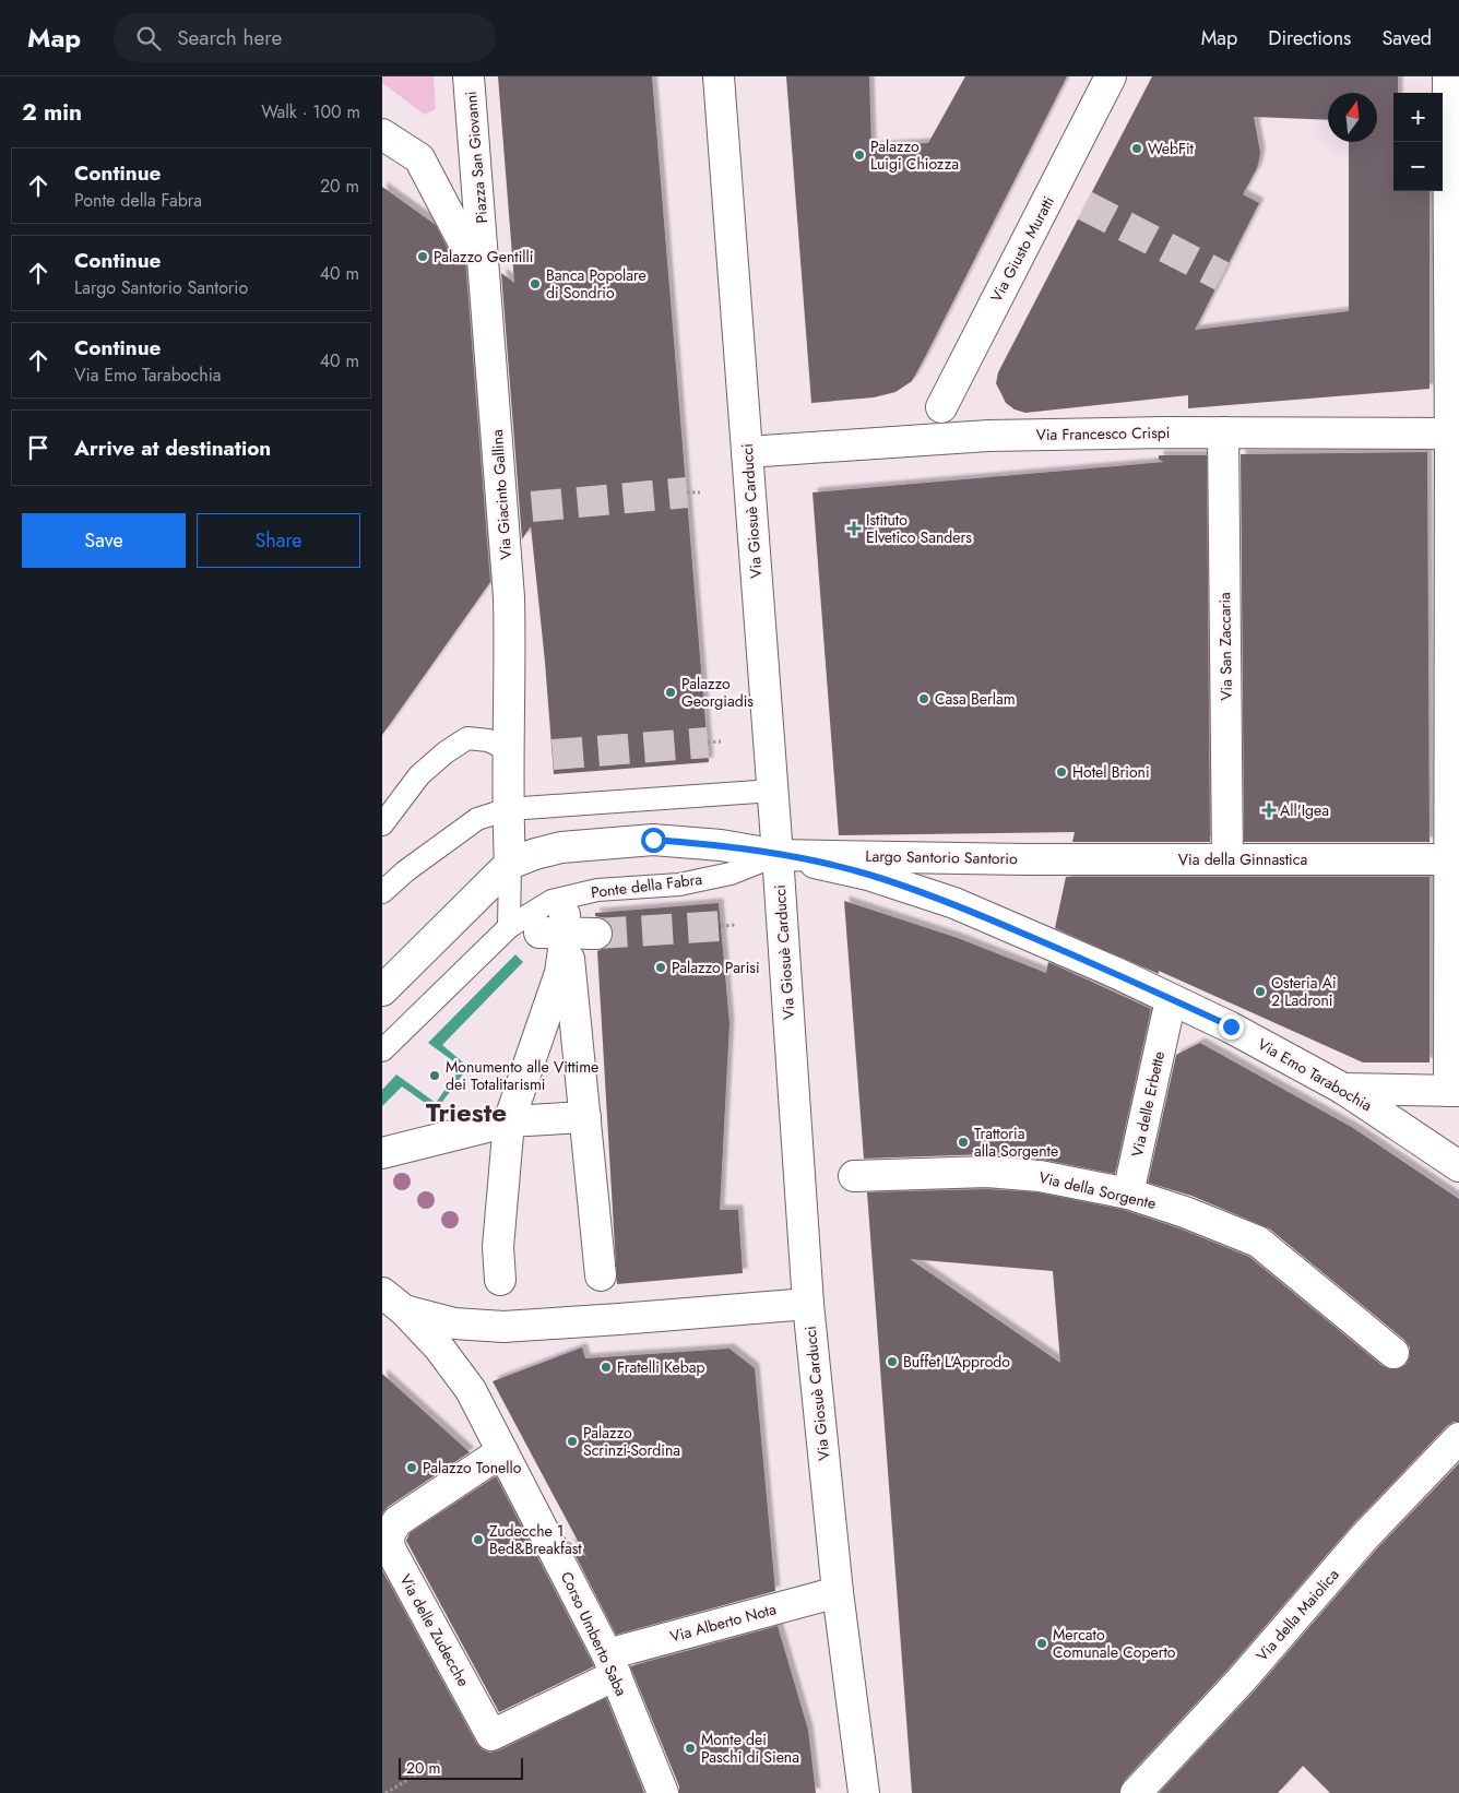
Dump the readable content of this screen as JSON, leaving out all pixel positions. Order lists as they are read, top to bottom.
{
  "streets": {
    "street": [
      "Piazza San Giovanni",
      "Via Giusto Muratti",
      "Via Francesco Crispi",
      "Via Giacinto Gallina",
      "Via Giosuè Carducci",
      "Via San Zaccaria",
      "Largo Santorio Santorio",
      "Via della Ginnastica",
      "Via Emo Tarabochia",
      "Via delle Erbette",
      "Via della Sorgente",
      "Via della Maiolica",
      "Via Alberto Nota",
      "Via delle Zudecche",
      "Corso Umberto Saba"
    ],
    "lane": ["Ponte della Fabra"]
  },
  "crossings": [
    ["Piazza San Giovanni", "Via Giacinto Gallina"],
    ["Via Francesco Crispi", "Via Giosuè Carducci"],
    ["Via Francesco Crispi", "Via San Zaccaria"],
    ["Via Giosuè Carducci", "Largo Santorio Santorio"],
    ["Via Giosuè Carducci", "Ponte della Fabra"],
    ["Via Giosuè Carducci", "Via Alberto Nota"],
    ["Via San Zaccaria", "Via della Ginnastica"],
    ["Largo Santorio Santorio", "Via della Ginnastica"],
    ["Largo Santorio Santorio", "Ponte della Fabra"],
    ["Largo Santorio Santorio", "Via Emo Tarabochia"],
    ["Via delle Erbette", "Via della Sorgente"],
    ["Via Alberto Nota", "Via delle Zudecche"],
    ["Via Alberto Nota", "Corso Umberto Saba"],
    ["Via delle Zudecche", "Corso Umberto Saba"]
  ],
  "districts": ["Trieste"],
  "places": {
    "other": [
      "WebFit",
      "Palazzo Luigi Chiozza",
      "Palazzo Gentilli",
      "Banca Popolare di Sondrio",
      "Palazzo Georgiadis",
      "Casa Berlam",
      "Hotel Brioni",
      "Palazzo Parisi",
      "Osteria Ai 2 Ladroni",
      "Monumento alle Vittime dei Totalitarismi",
      "Trattoria alla Sorgente",
      "Buffet L'Approdo",
      "Fratelli Kebap",
      "Palazzo Scrinzi-Sordina",
      "Palazzo Tonello",
      "Zudecche 1 Bed&Breakfast",
      "Mercato Comunale Coperto",
      "Monte dei Paschi di Siena"
    ],
    "health": ["Istituto Elvetico Sanders", "All'Igea"]
  },
  "scale_bar": "20 m",
  "north": "top",
  "page": {
    "header": "Map",
    "search": "Search here",
    "nav": ["Map", "Directions", "Saved"],
    "heading": ["2 min", "Walk · 100 m"],
    "map_buttons": ["+", "−"],
    "list": [
      ["Continue", "Ponte della Fabra", "20 m"],
      ["Continue", "Largo Santorio Santorio", "40 m"],
      ["Continue", "Via Emo Tarabochia", "40 m"],
      "Arrive at destination"
    ],
    "buttons": ["Save", "Share"],
    "scale": "20 m"
  }
}
